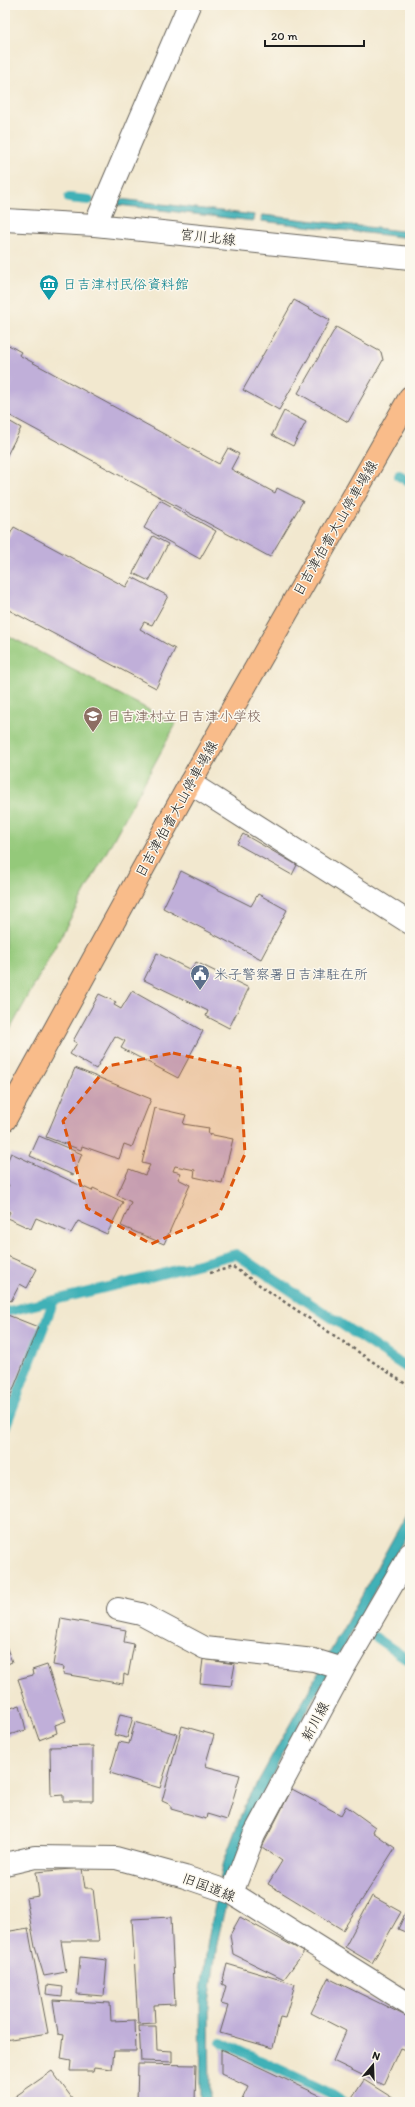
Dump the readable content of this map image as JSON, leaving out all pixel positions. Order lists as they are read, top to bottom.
{
  "streets": {
    "main road": ["日吉津伯耆大山停車場線"],
    "street": ["宮川北線", "新川線", "旧国道線"]
  },
  "crossings": [
    ["新川線", "旧国道線"]
  ],
  "places": {
    "museum": ["日吉津村民俗資料館"],
    "school or university": ["日吉津村立日吉津小学校"],
    "public building": ["米子警察署日吉津駐在所"]
  },
  "scale_bar": "20 m",
  "north": "top"
}
